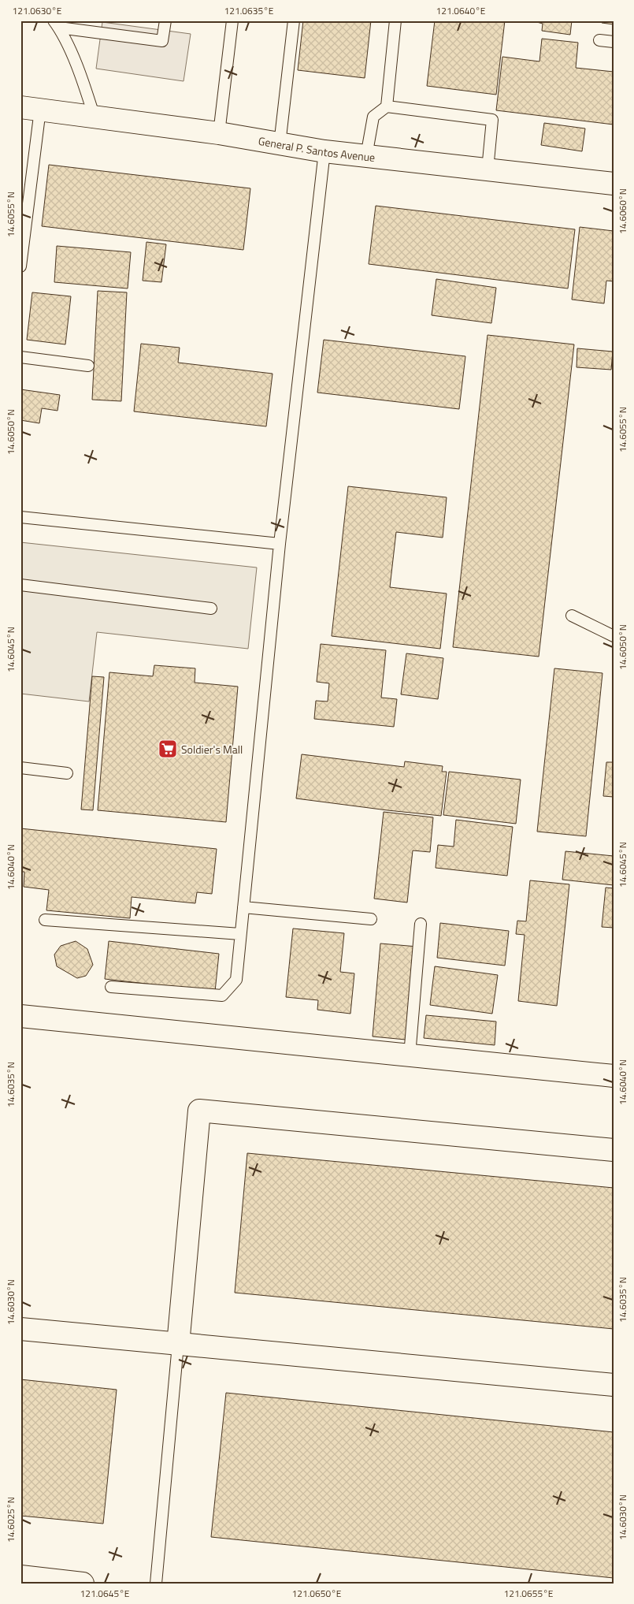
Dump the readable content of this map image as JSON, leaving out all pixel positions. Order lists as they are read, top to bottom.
{
  "streets": {
    "street": ["General P. Santos Avenue"]
  },
  "places": {
    "supermarket": ["Soldier's Mall"]
  },
  "coordinates": [
    "121.0630°E",
    "121.0635°E",
    "121.0640°E",
    "14.6060°N",
    "14.6055°N",
    "14.6050°N",
    "14.6045°N",
    "14.6040°N",
    "14.6035°N",
    "14.6030°N",
    "14.6025°N",
    "121.0645°E",
    "121.0650°E",
    "121.0655°E"
  ]
}
